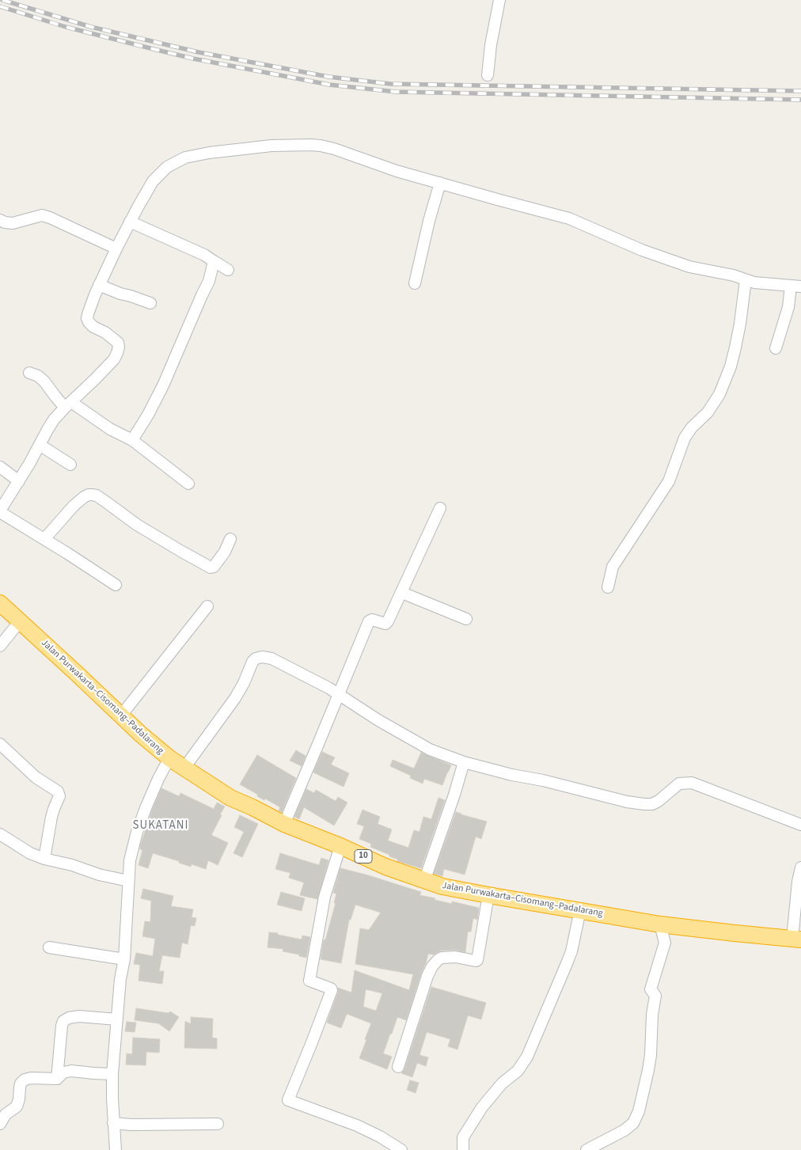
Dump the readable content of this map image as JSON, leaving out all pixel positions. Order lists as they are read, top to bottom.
{
  "streets": {
    "highway": ["Jalan Purwakarta–Cisomang–Padalarang", "10"]
  },
  "districts": ["SUKATANI"]
}
